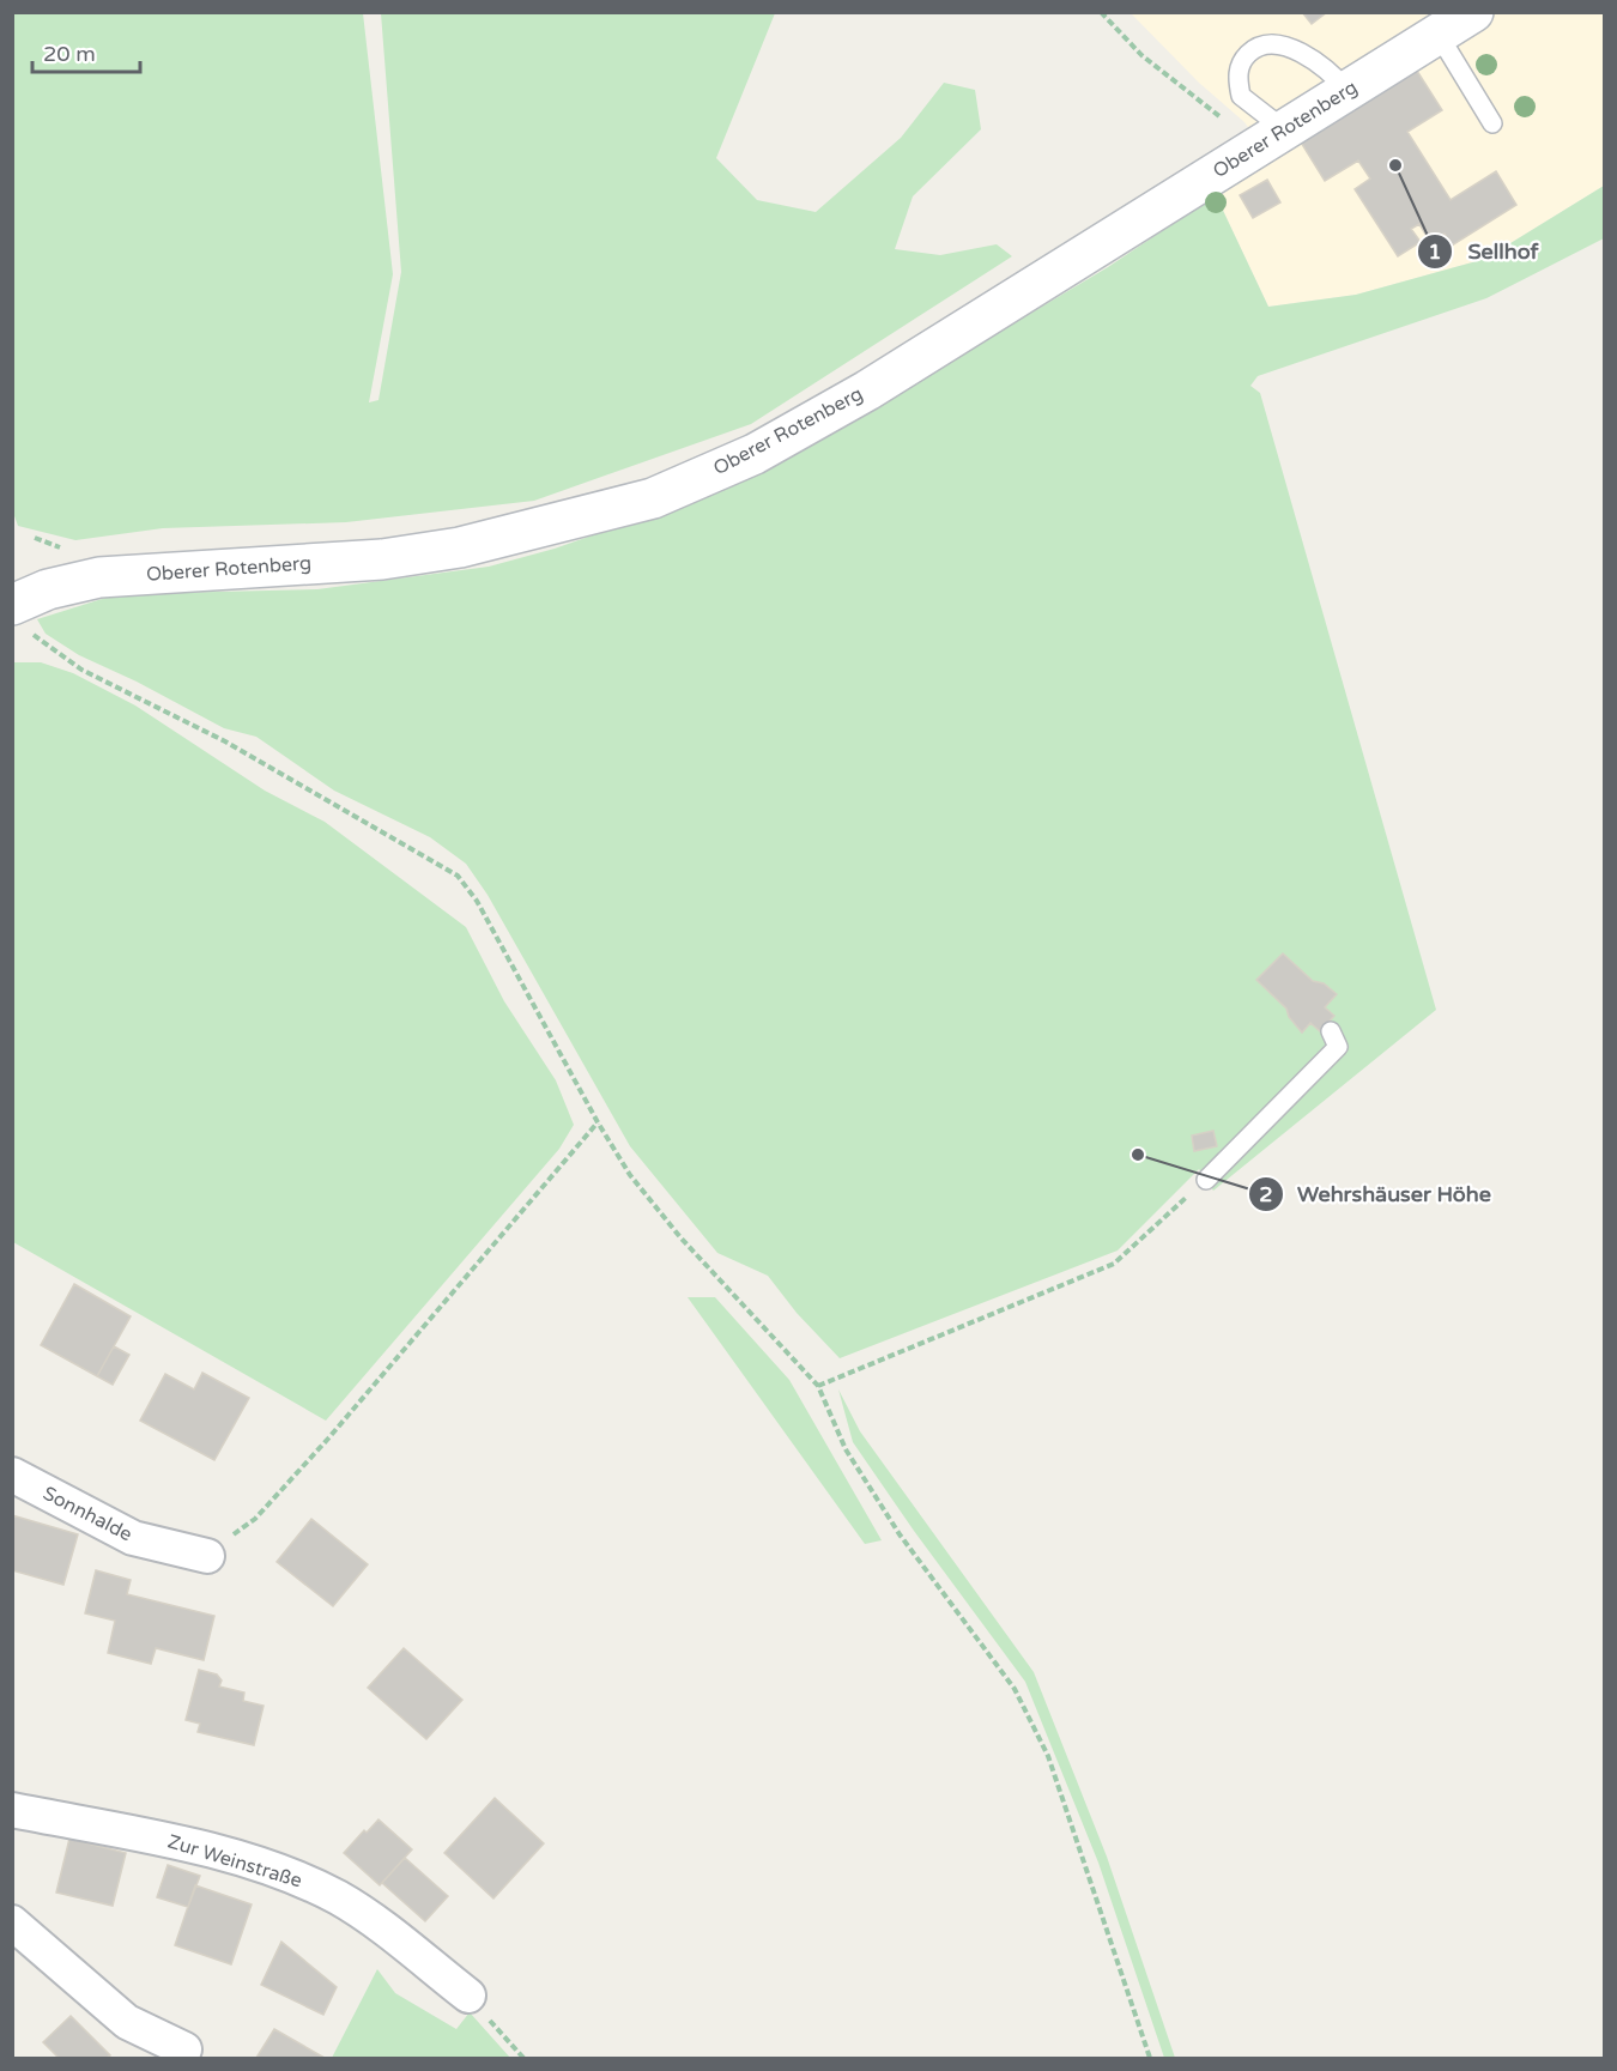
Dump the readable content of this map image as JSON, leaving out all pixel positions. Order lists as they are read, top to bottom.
{
  "streets": {
    "street": ["Oberer Rotenberg", "Sonnhalde", "Zur Weinstraße"]
  },
  "places": ["Sellhof", "Wehrshäuser Höhe"],
  "scale_bar": "20 m"
}
